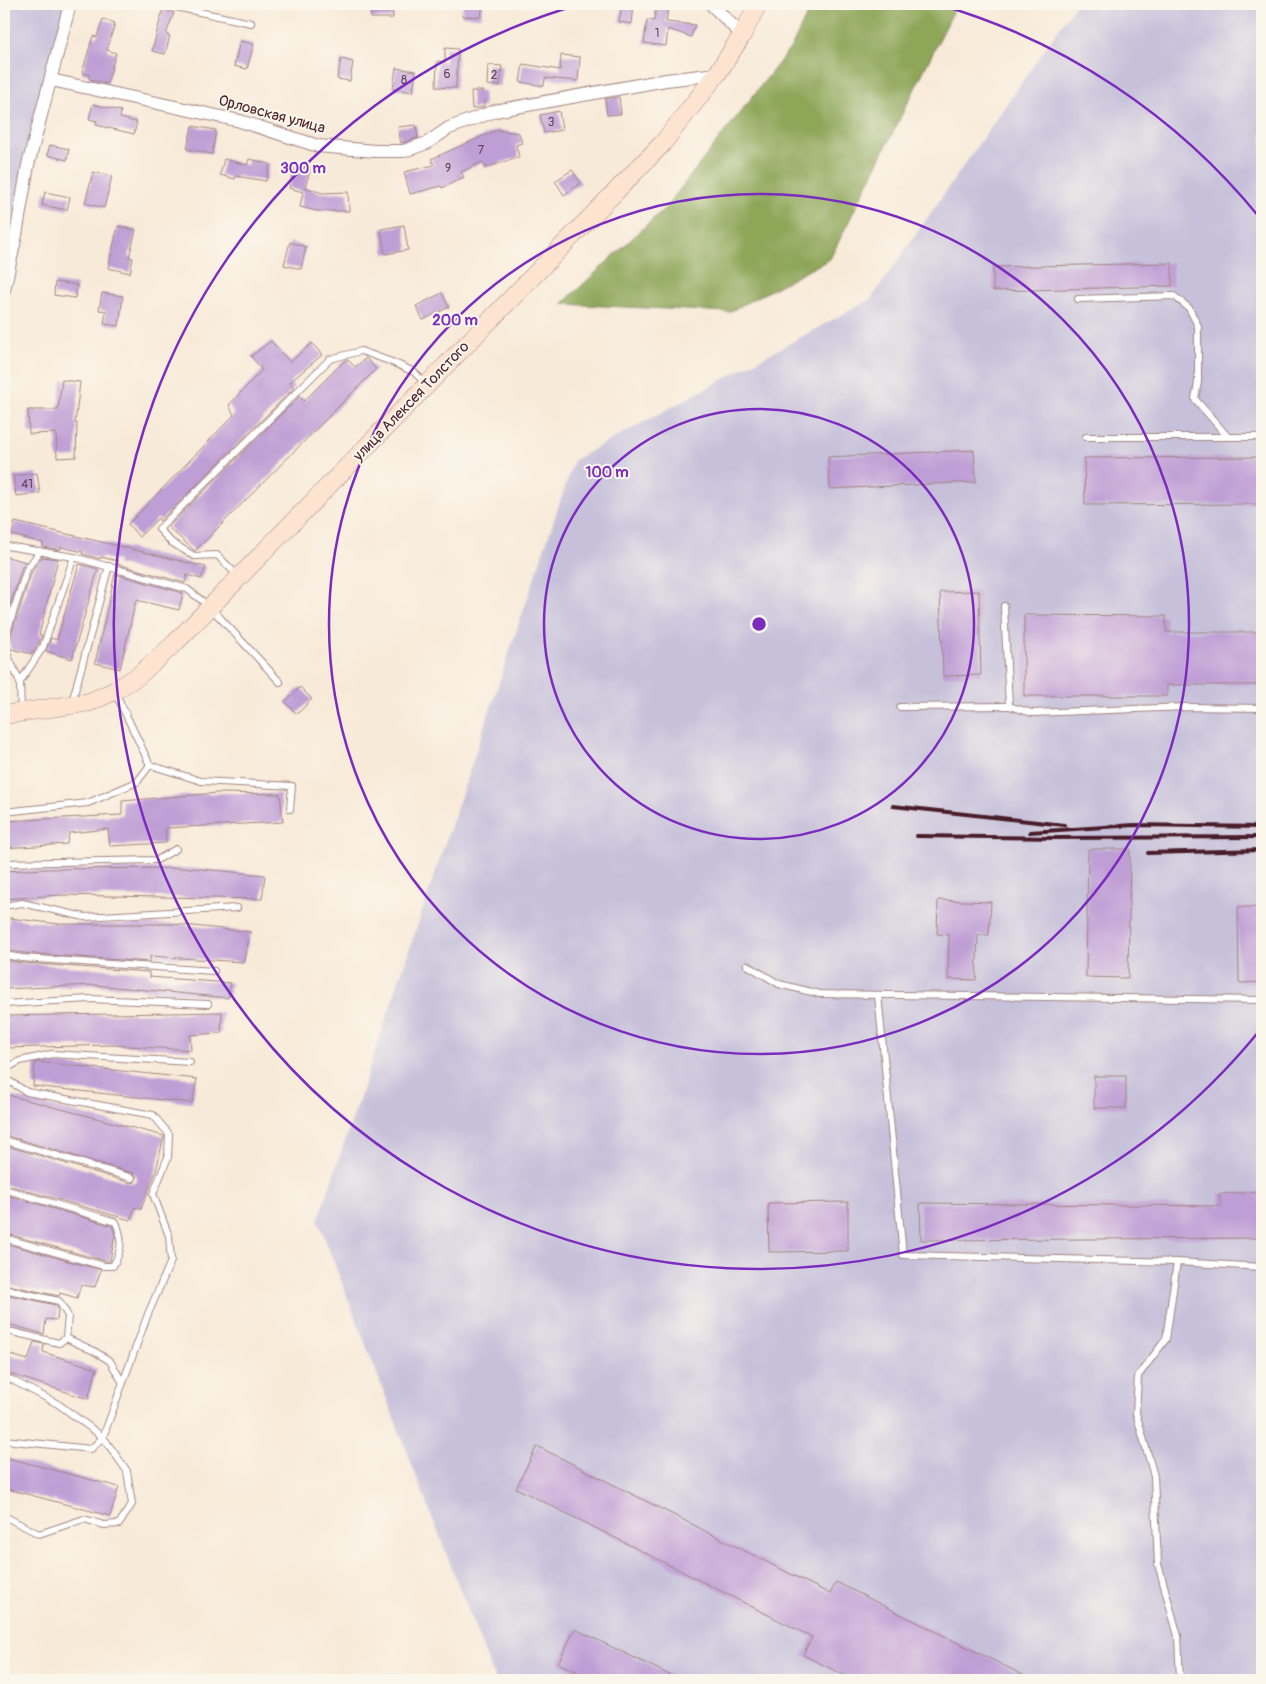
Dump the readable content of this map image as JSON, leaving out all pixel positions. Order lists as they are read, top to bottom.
{
  "streets": {
    "street": ["Орловская улица", "улица Алексея Толстого"]
  },
  "crossings": [
    ["Орловская улица", "улица Алексея Толстого"]
  ],
  "house_numbers": [
    "1",
    "6",
    "2",
    "8",
    "3",
    "7",
    "9",
    "41"
  ],
  "rings": ["300 m", "200 m", "100 m"]
}
